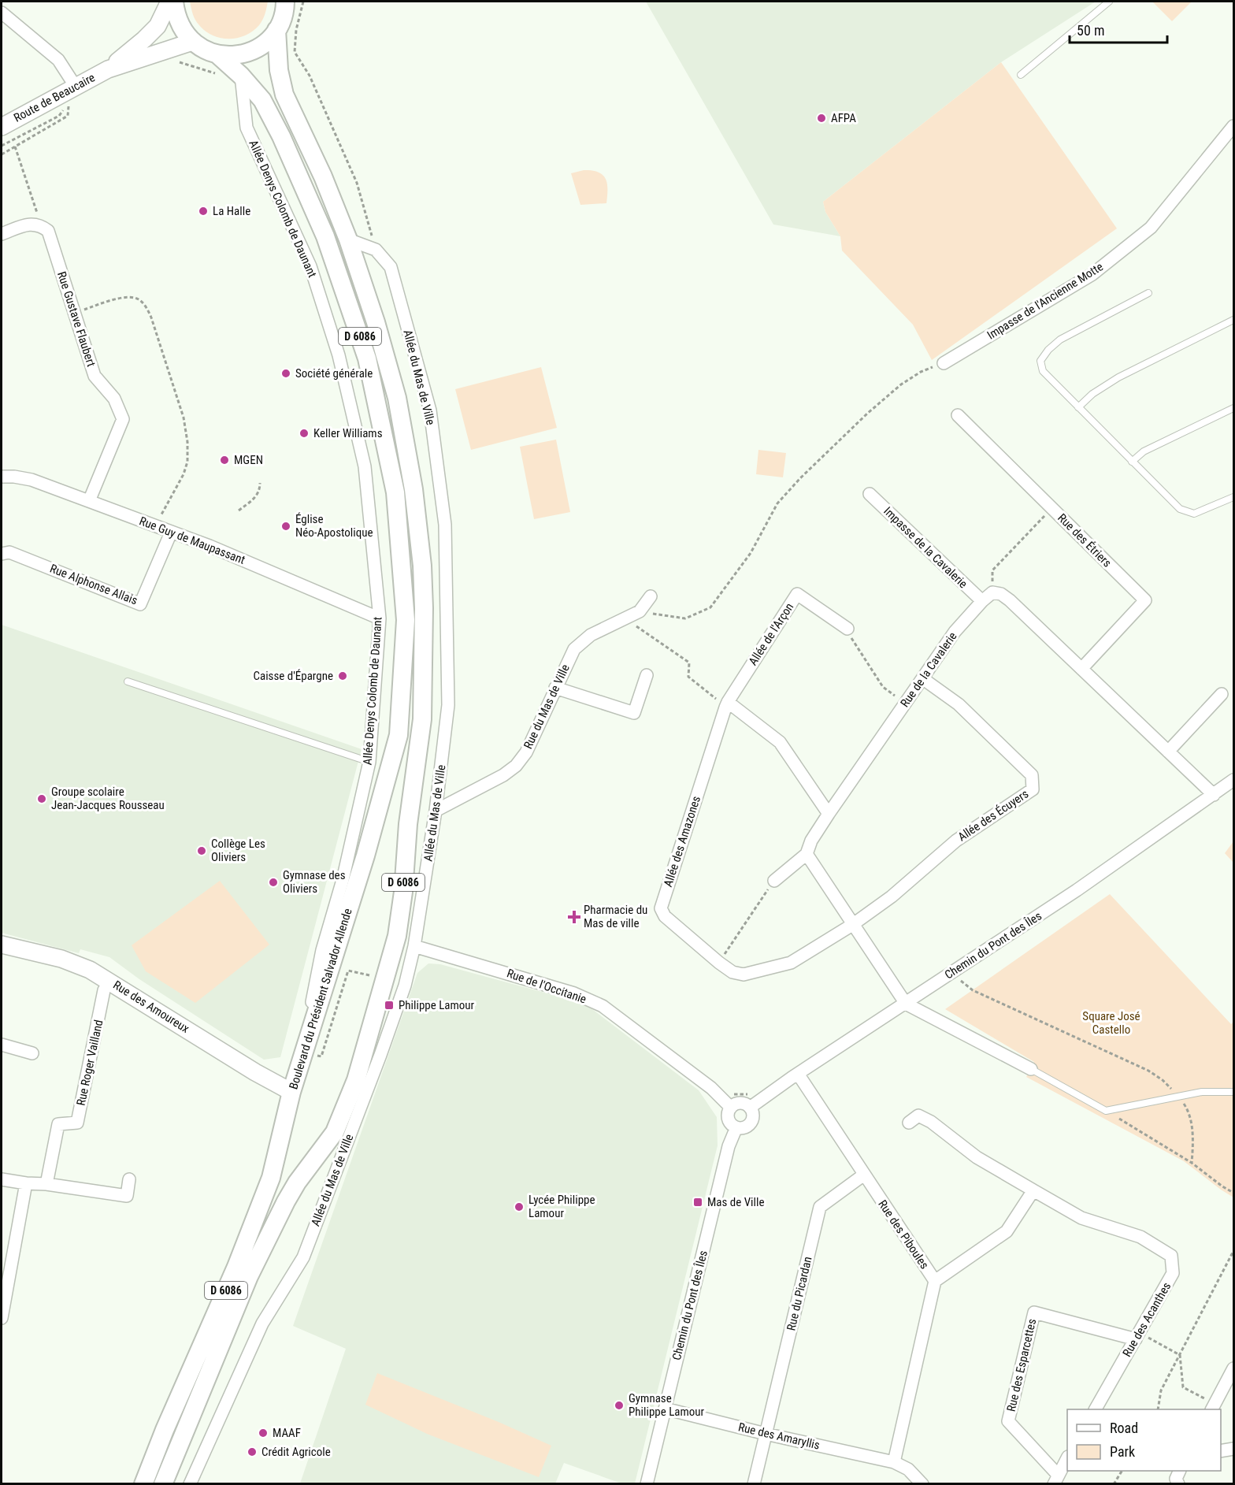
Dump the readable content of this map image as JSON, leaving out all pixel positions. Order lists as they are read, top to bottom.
{
  "streets": {
    "main road": ["D 6086", "Boulevard du Président Salvador Allende"],
    "street": [
      "Route de Beaucaire",
      "Allée Denys Colomb de Daunant",
      "Impasse de l'Ancienne Motte",
      "Rue Gustave Flaubert",
      "Allée du Mas de Ville",
      "Rue Guy de Maupassant",
      "Rue des Étriers",
      "Impasse de la Cavalerie",
      "Rue Alphonse Allais",
      "Allée de l'Arçon",
      "Rue de la Cavalerie",
      "Rue du Mas de Ville",
      "Allée des Écuyers",
      "Allée des Amazones",
      "Chemin du Pont des Îles",
      "Rue de l'Occitanie",
      "Rue des Amoureux",
      "Rue Roger Vailland",
      "Rue des Piboules",
      "Rue du Picardan",
      "Rue des Acanthes",
      "Rue des Esparcettes",
      "Rue des Amaryllis"
    ]
  },
  "crossings": [
    ["Allée Denys Colomb de Daunant", "Rue Guy de Maupassant"],
    ["Allée Denys Colomb de Daunant", "Boulevard du Président Salvador Allende"],
    ["Allée Denys Colomb de Daunant", "Rue des Amoureux"],
    ["Rue Gustave Flaubert", "Rue Guy de Maupassant"],
    ["D 6086", "Allée du Mas de Ville"],
    ["Allée du Mas de Ville", "Rue du Mas de Ville"],
    ["Allée du Mas de Ville", "Rue de l'Occitanie"],
    ["Rue Guy de Maupassant", "Rue Alphonse Allais"],
    ["Impasse de la Cavalerie", "Rue de la Cavalerie"],
    ["Allée de l'Arçon", "Allée des Amazones"],
    ["Rue de la Cavalerie", "Allée des Écuyers"],
    ["Allée des Écuyers", "Allée des Amazones"],
    ["Chemin du Pont des Îles", "Rue de l'Occitanie"],
    ["Chemin du Pont des Îles", "Rue des Piboules"],
    ["Chemin du Pont des Îles", "Rue des Amaryllis"],
    ["Boulevard du Président Salvador Allende", "Rue des Amoureux"],
    ["Rue des Amoureux", "Rue Roger Vailland"],
    ["Rue des Piboules", "Rue du Picardan"],
    ["Rue des Piboules", "Rue des Amaryllis"],
    ["Rue du Picardan", "Rue des Amaryllis"],
    ["Rue des Acanthes", "Rue des Esparcettes"]
  ],
  "parks": ["Square José Castello"],
  "places": {
    "other": [
      "AFPA",
      "La Halle",
      "Société générale",
      "Keller Williams",
      "MGEN",
      "Église Néo-Apostolique",
      "Caisse d'Épargne",
      "Groupe scolaire Jean-Jacques Rousseau",
      "Collège Les Oliviers",
      "Gymnase des Oliviers",
      "Lycée Philippe Lamour",
      "Gymnase Philippe Lamour",
      "MAAF",
      "Crédit Agricole"
    ],
    "health": ["Pharmacie du Mas de ville"],
    "transit": ["Philippe Lamour", "Mas de Ville"]
  },
  "legend": ["Road", "Park"],
  "scale_bar": "50 m"
}
